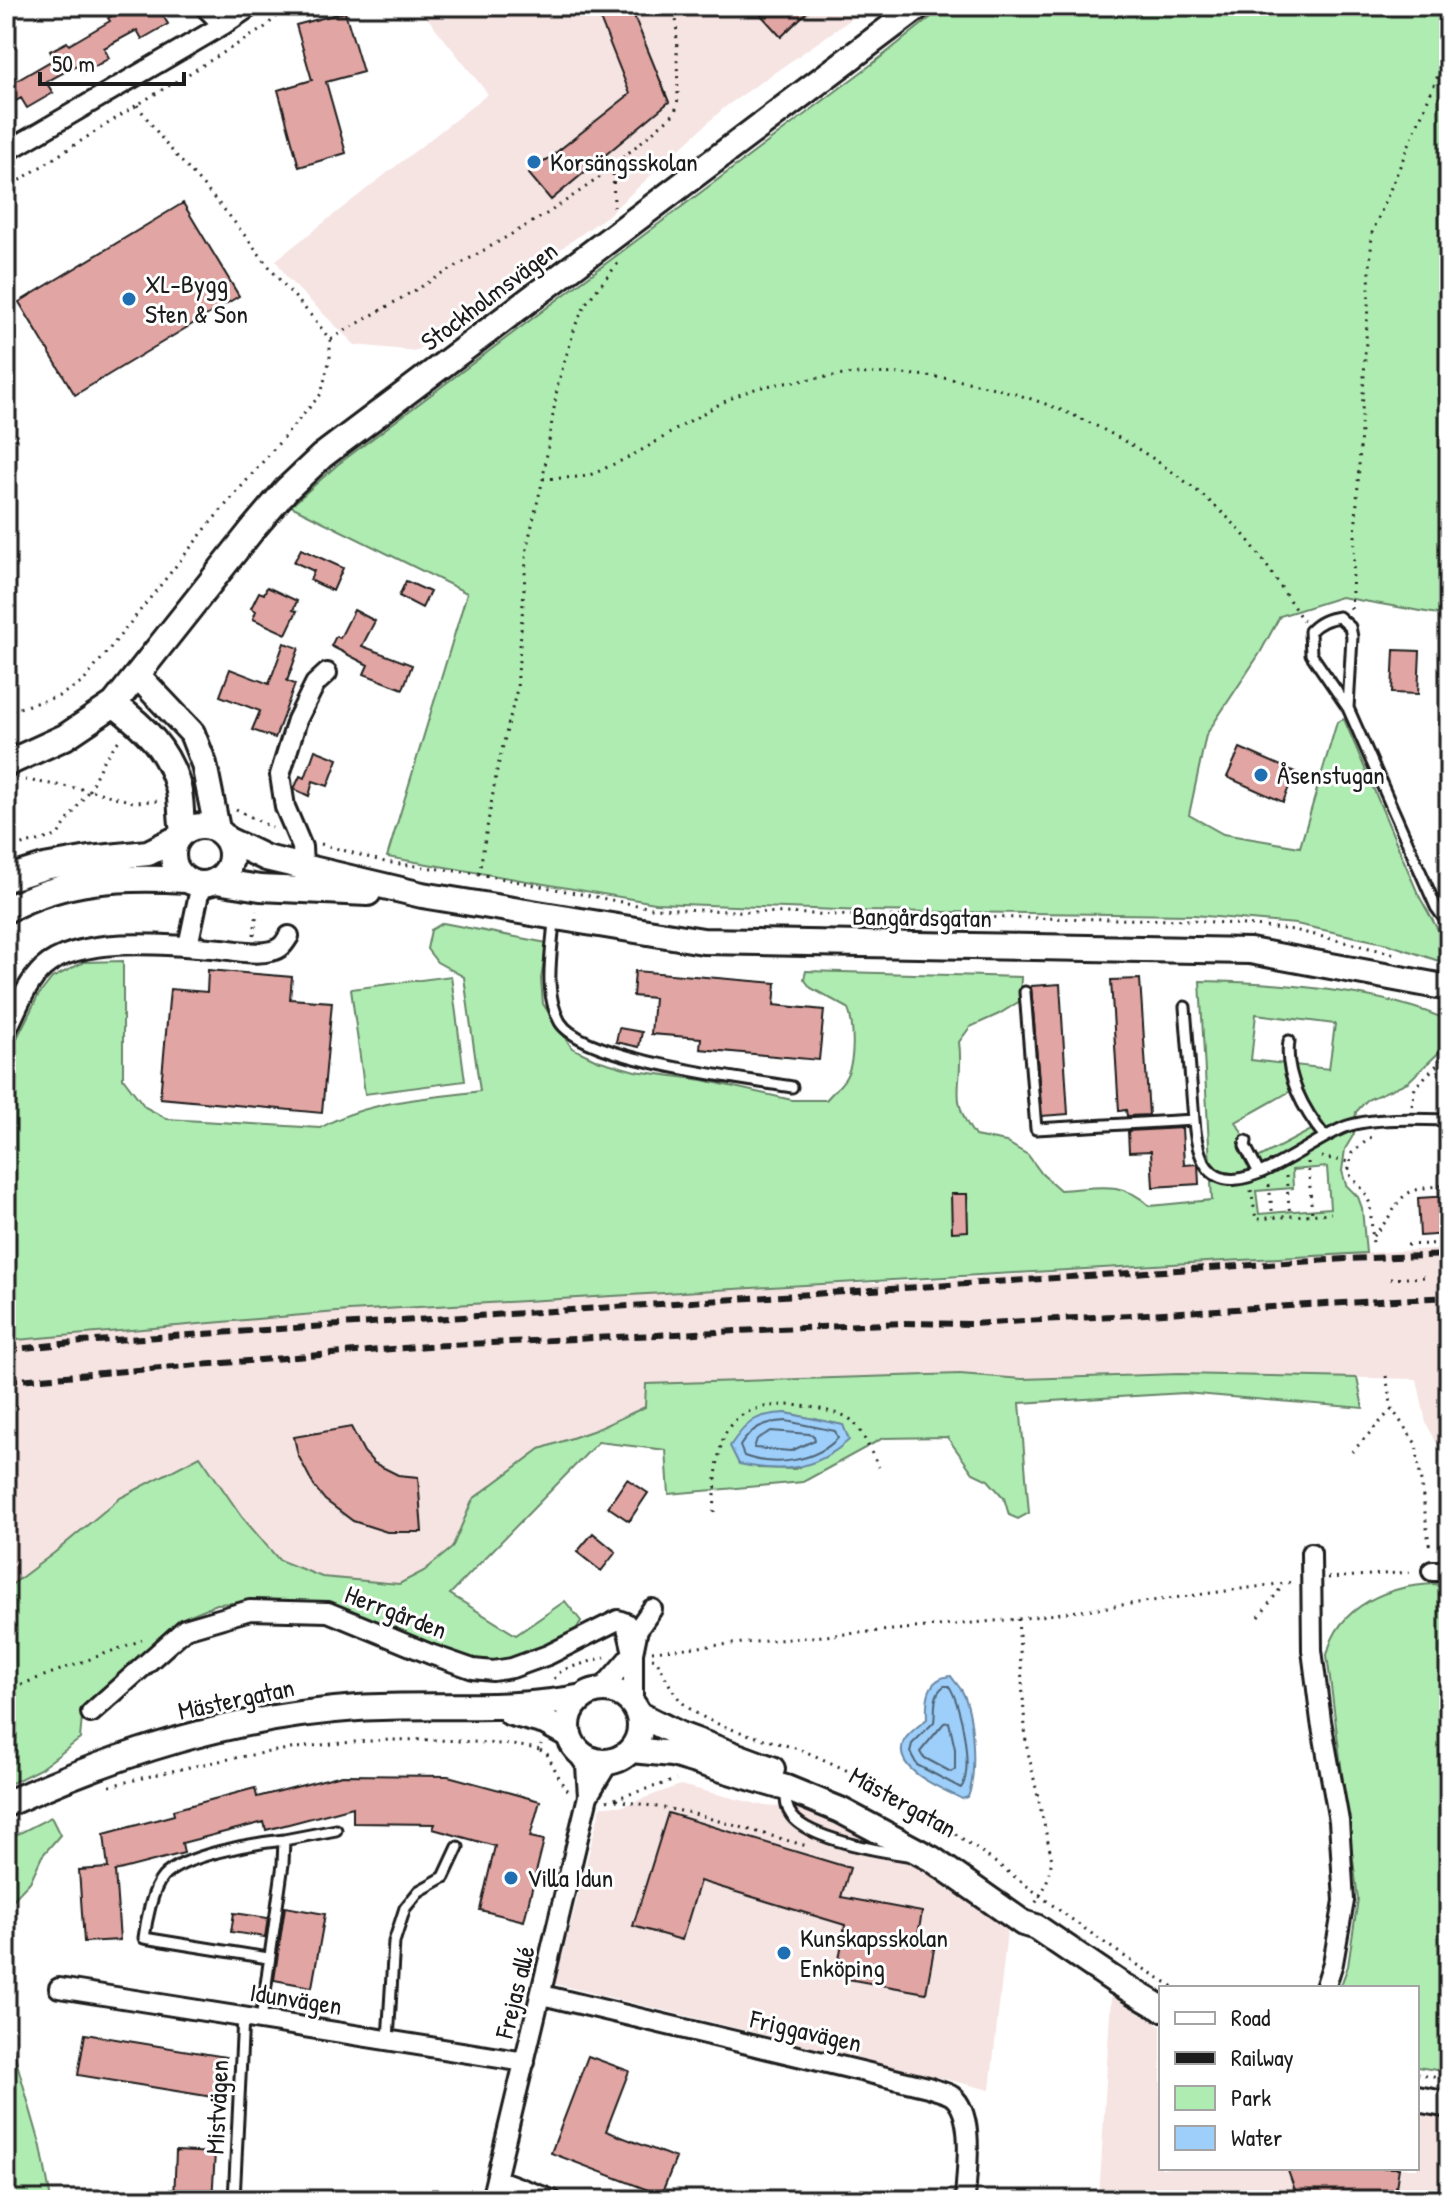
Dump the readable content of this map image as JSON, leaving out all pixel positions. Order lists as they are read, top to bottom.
{
  "streets": {
    "main road": ["Stockholmsvägen", "Bangårdsgatan", "Mästergatan"],
    "street": [
      "Herrgården",
      "Frejas allé",
      "Idunvägen",
      "Friggavägen"
    ],
    "lane": ["Mistvägen"]
  },
  "crossings": [
    ["Mästergatan", "Frejas allé"],
    ["Frejas allé", "Idunvägen"],
    ["Frejas allé", "Friggavägen"],
    ["Idunvägen", "Mistvägen"]
  ],
  "places": [
    "Korsängsskolan",
    "XL-Bygg Sten & Son",
    "Åsenstugan",
    "Villa Idun",
    "Kunskapsskolan Enköping"
  ],
  "legend": [
    "Road",
    "Railway",
    "Park",
    "Water"
  ],
  "scale_bar": "50 m"
}
